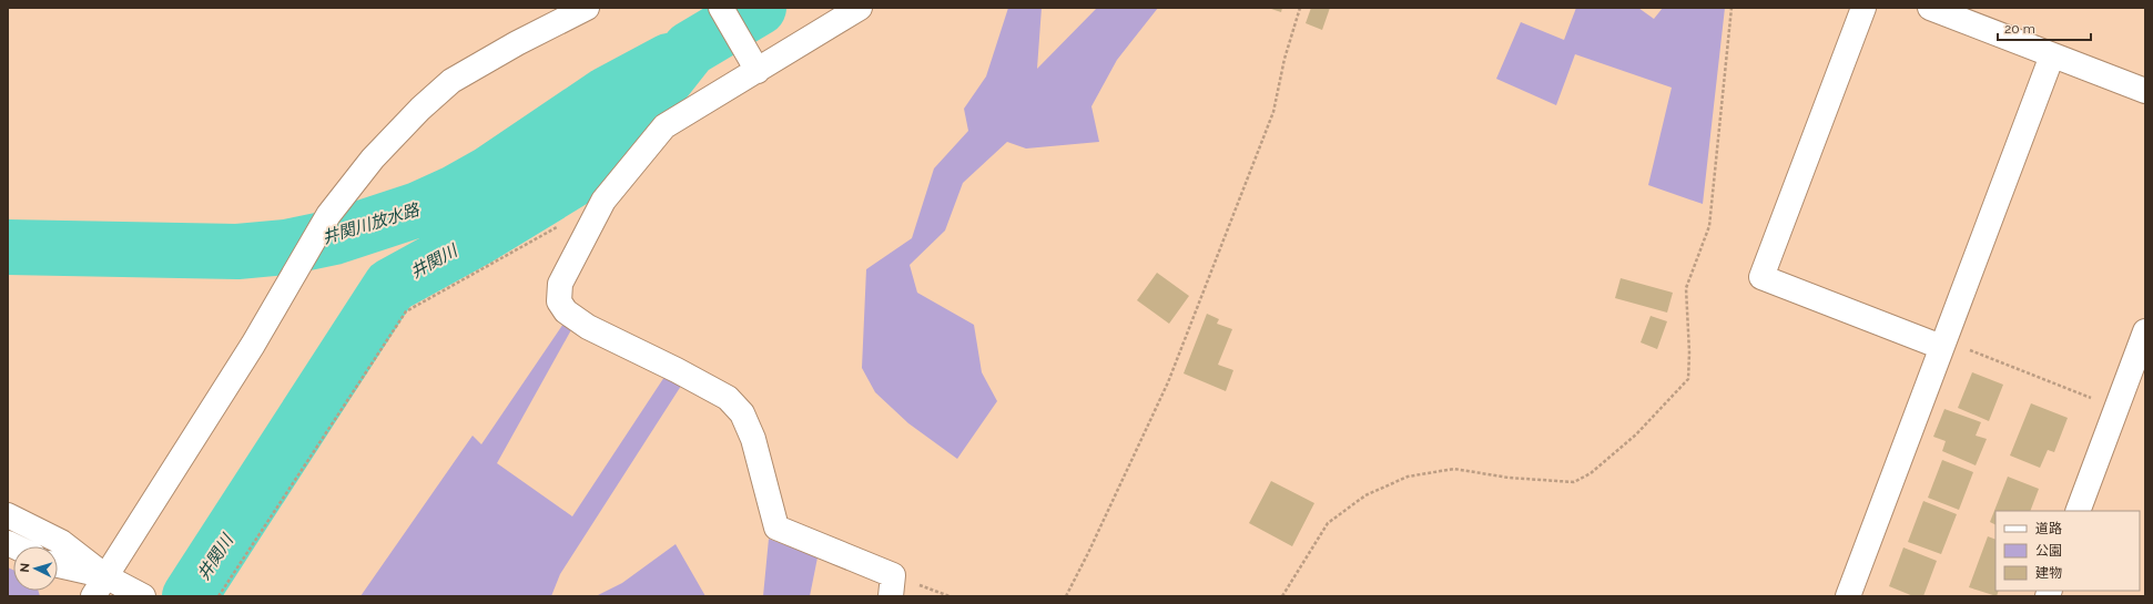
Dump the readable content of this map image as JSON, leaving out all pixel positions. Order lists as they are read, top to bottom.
{
  "water": ["井関川放水路", "井関川"],
  "legend": ["道路", "公園", "建物"],
  "scale_bar": "20 m",
  "north": "left"
}
